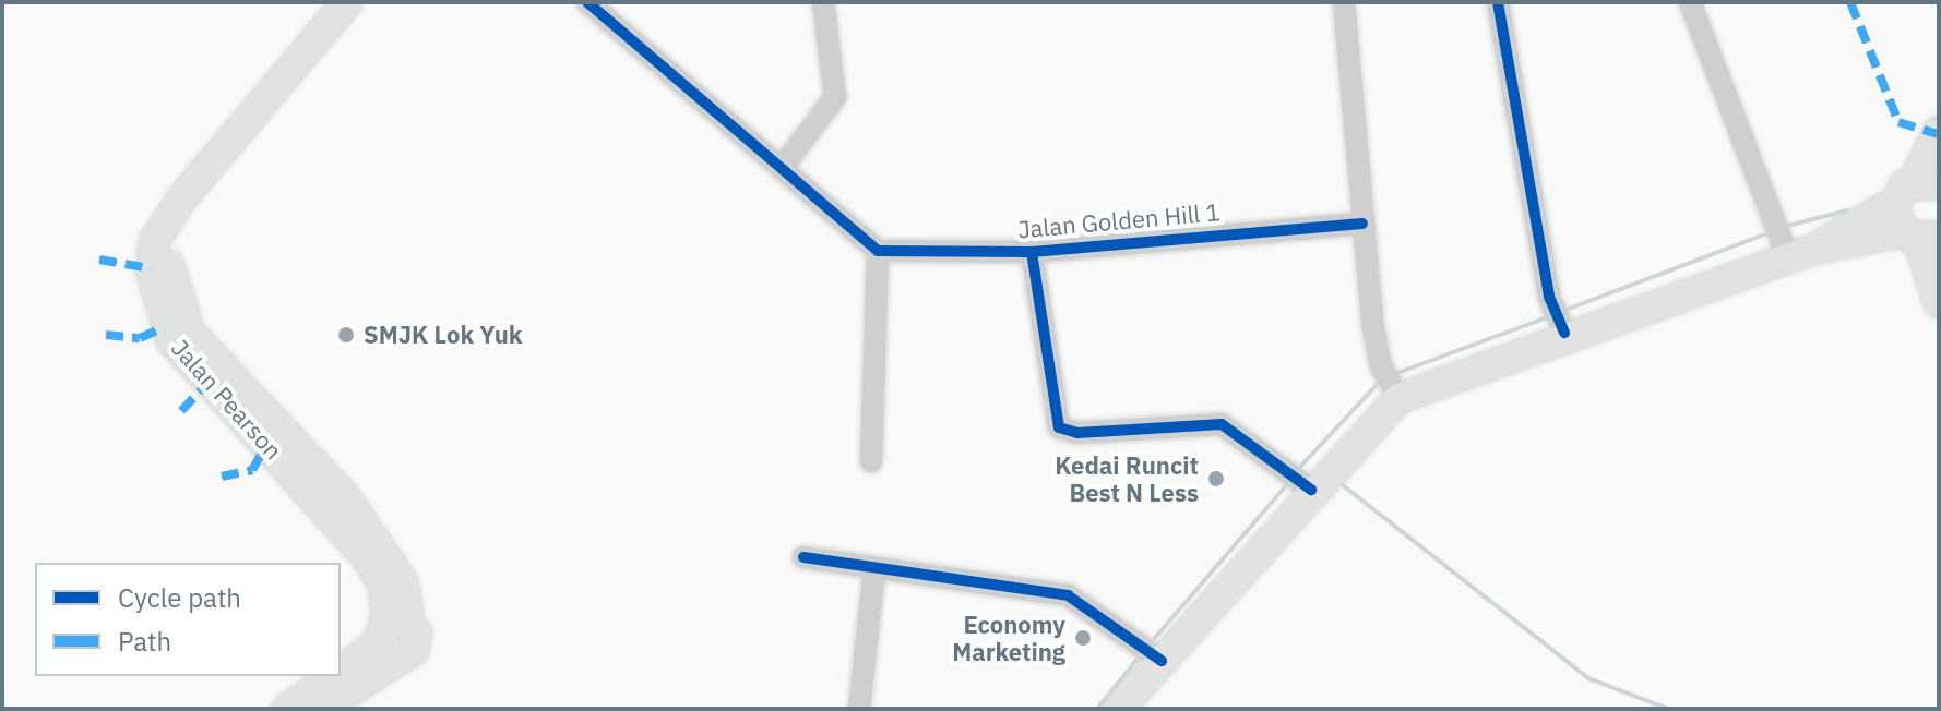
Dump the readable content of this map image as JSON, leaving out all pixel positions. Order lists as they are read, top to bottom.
{
  "streets": {
    "main road": ["Jalan Pearson"],
    "street": ["Jalan Golden Hill 1"]
  },
  "places": ["SMJK Lok Yuk", "Kedai Runcit Best N Less", "Economy Marketing"],
  "legend": ["Cycle path", "Path"]
}
